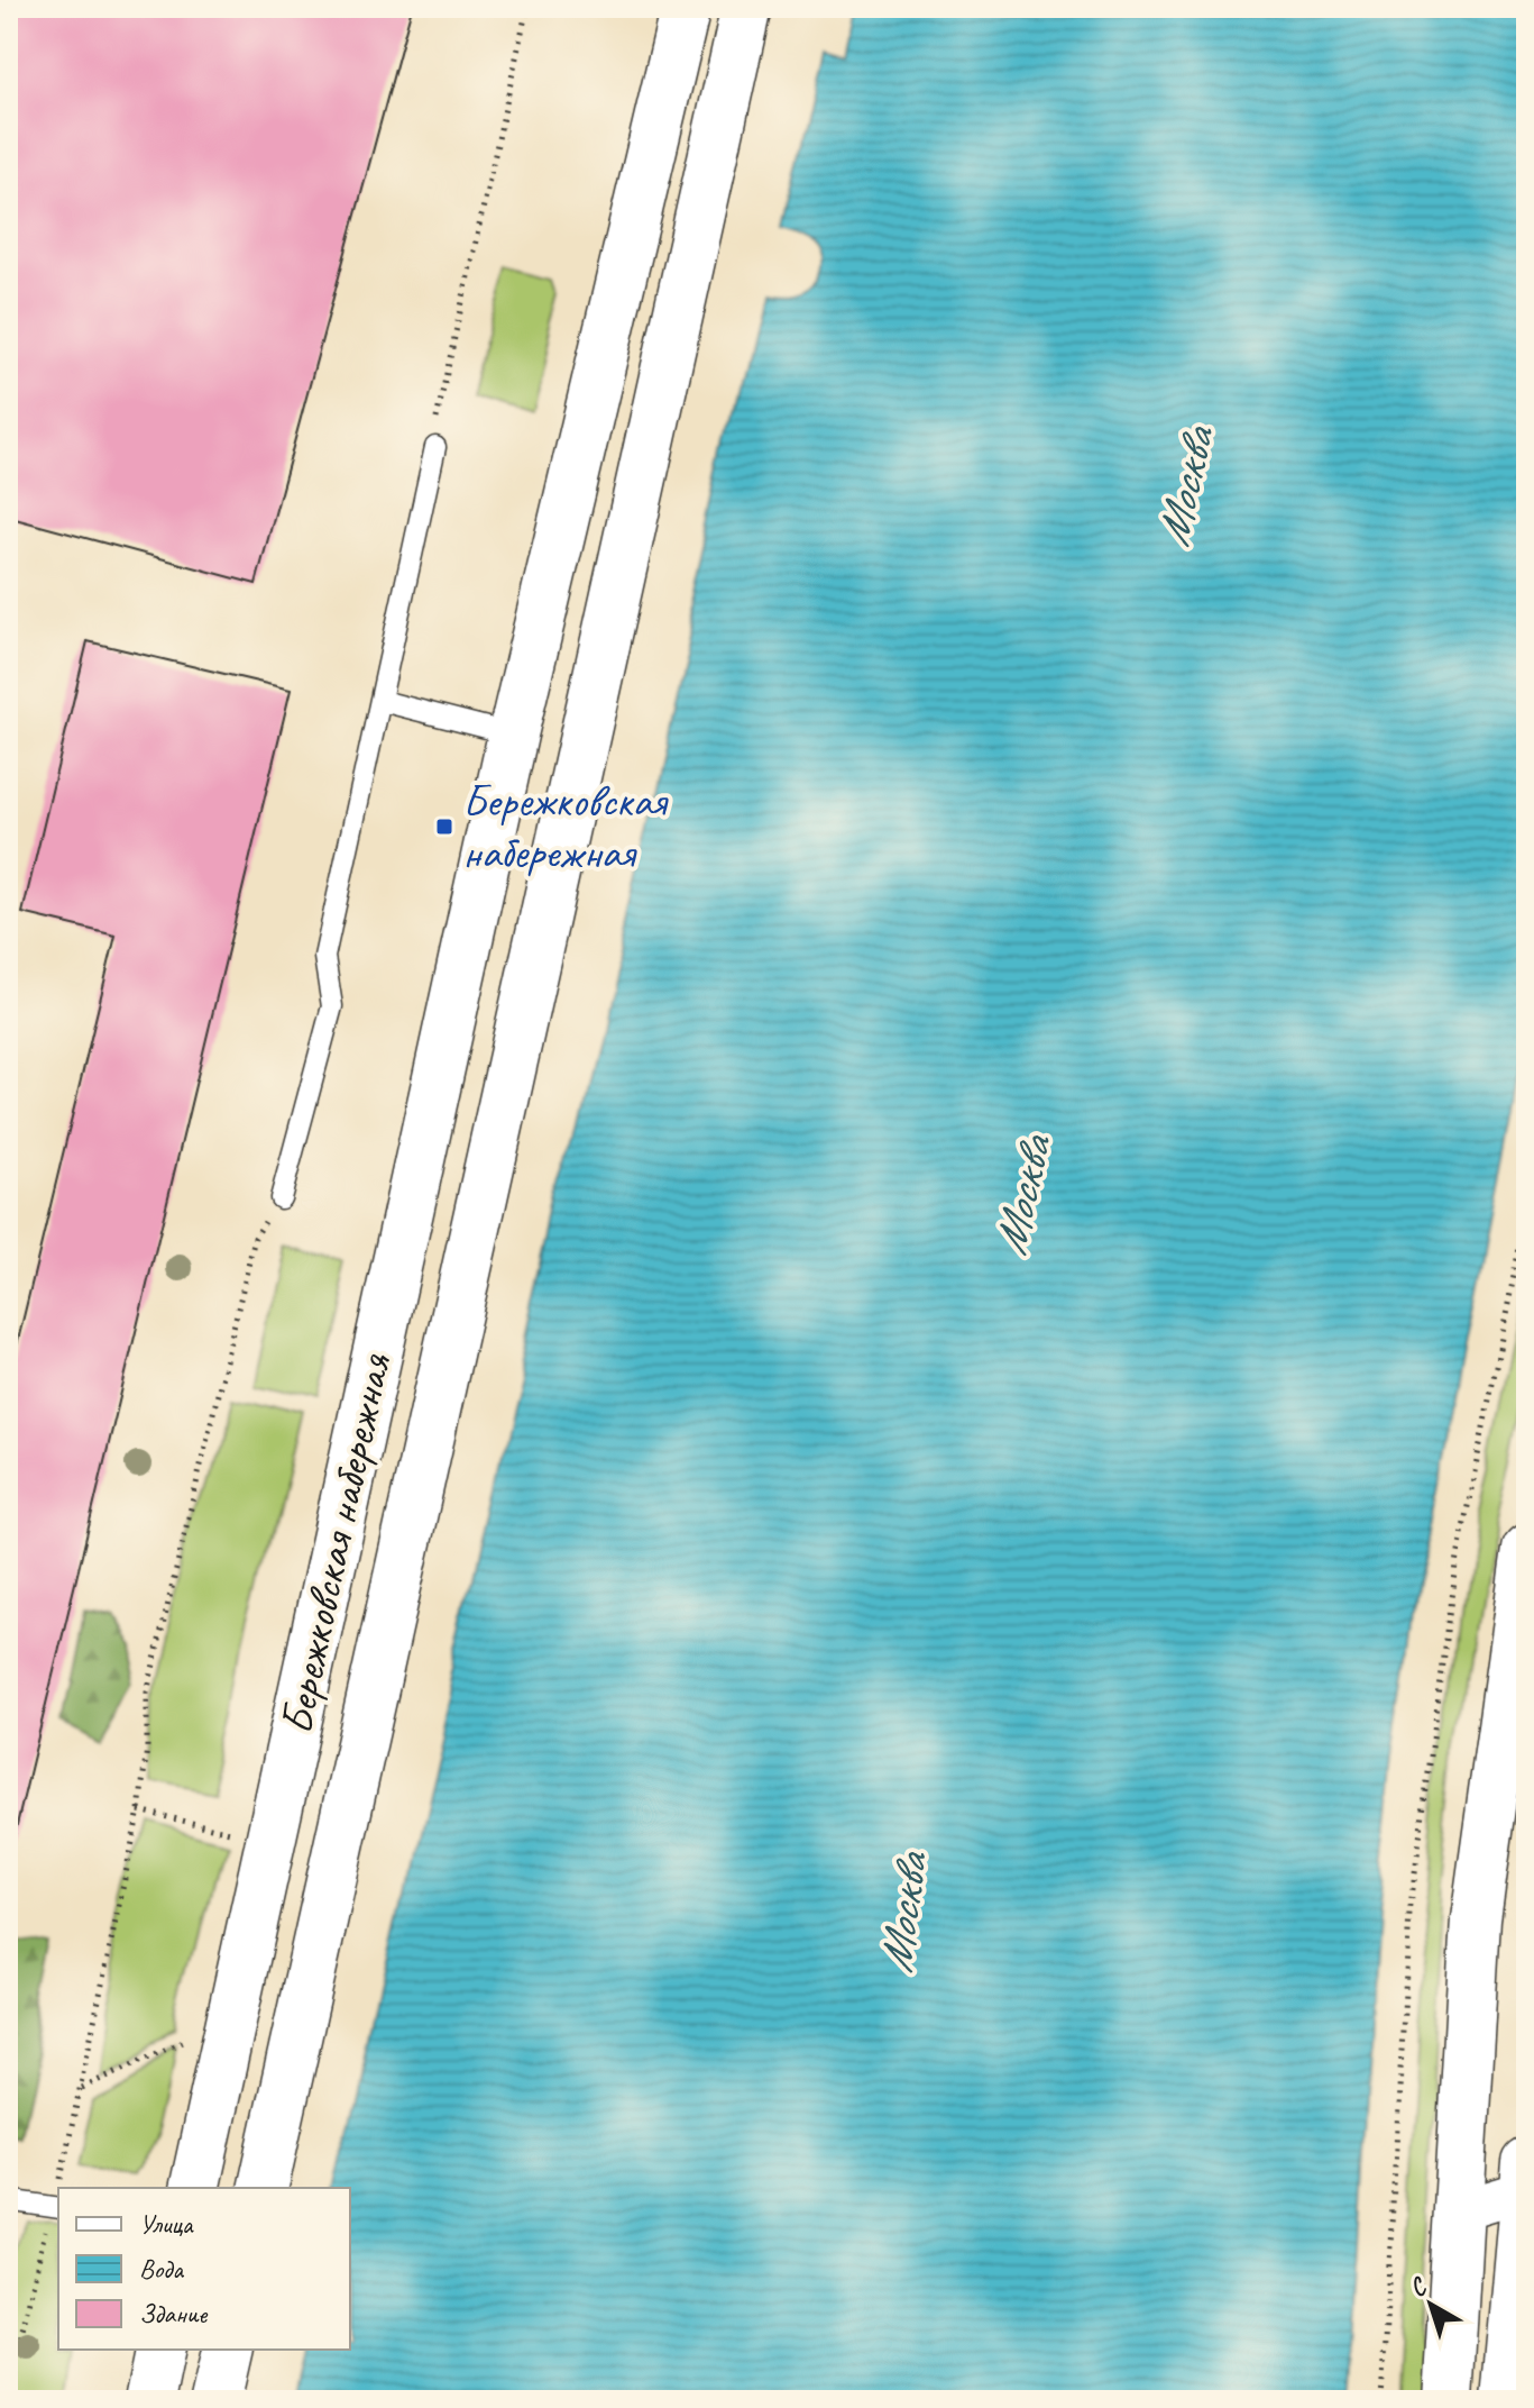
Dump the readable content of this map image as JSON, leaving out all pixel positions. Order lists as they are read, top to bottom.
{
  "streets": {
    "main road": ["Бережковская набережная"]
  },
  "water": ["Москва"],
  "places": {
    "transit": ["Бережковская набережная"]
  },
  "legend": ["Улица", "Вода", "Здание"],
  "north": "top left"
}
